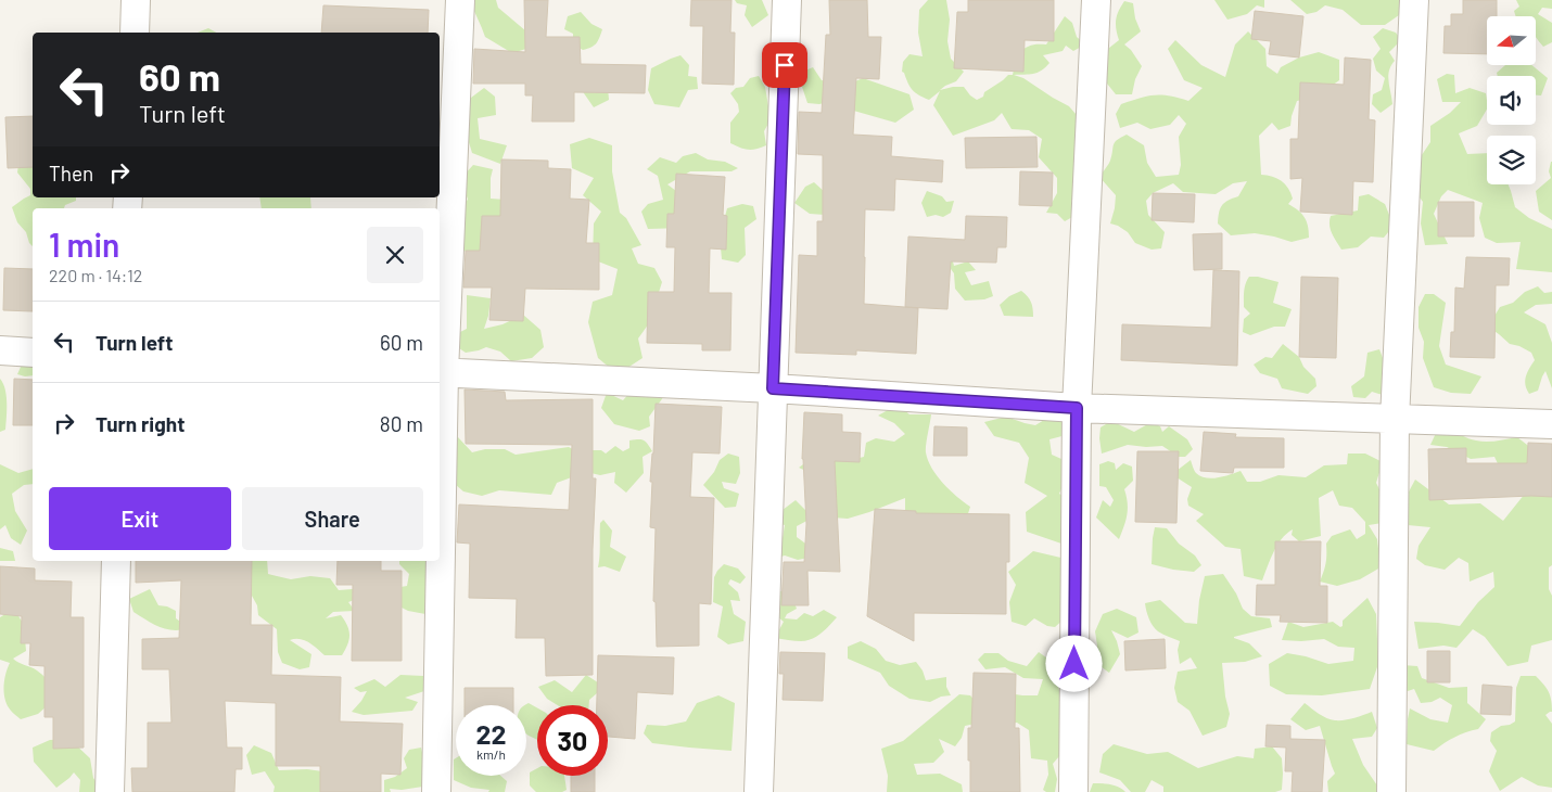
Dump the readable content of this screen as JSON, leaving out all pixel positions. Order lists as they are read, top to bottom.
{
  "north": "left",
  "page": {
    "turn": ["60 m", "Turn left"],
    "then": "Then",
    "heading": ["1 min", "220 m · 14:12"],
    "list": [
      {
        "name": "Turn left",
        "value": "60 m"
      },
      {
        "name": "Turn right",
        "value": "80 m"
      }
    ],
    "buttons": ["Exit", "Share"],
    "speed": "22 km/h",
    "limit": "30"
  }
}
